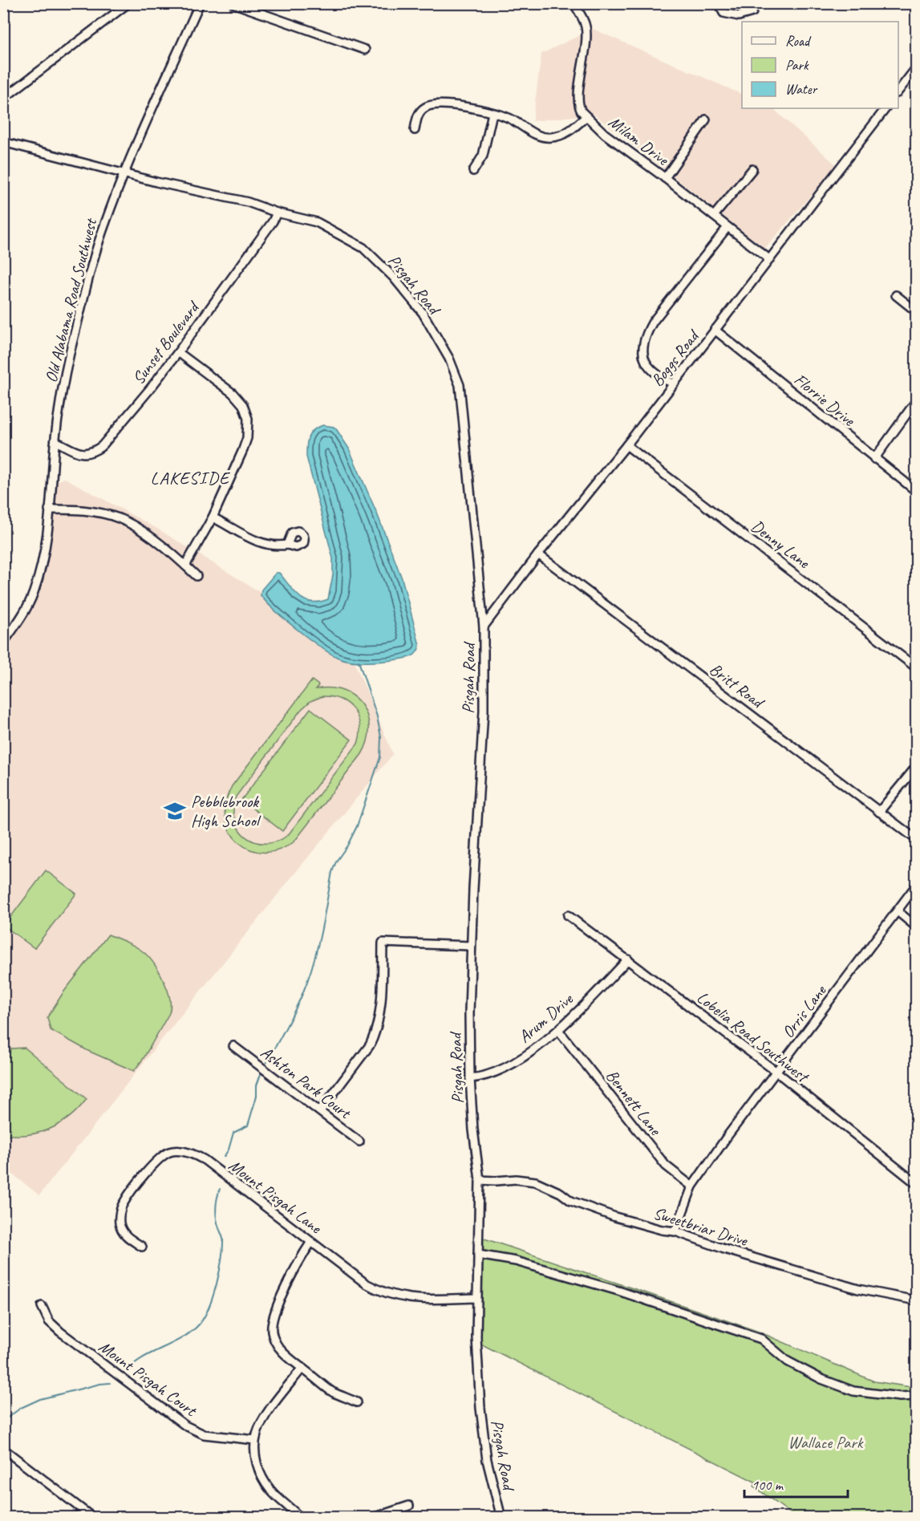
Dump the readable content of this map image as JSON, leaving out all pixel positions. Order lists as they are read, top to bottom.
{
  "streets": {
    "street": [
      "Milam Drive",
      "Pisgah Road",
      "Old Alabama Road Southwest",
      "Sunset Boulevard",
      "Boggs Road",
      "Florrie Drive",
      "Denny Lane",
      "Britt Road",
      "Orris Lane",
      "Arum Drive",
      "Lobelia Road Southwest",
      "Ashton Park Court",
      "Bennett Lane",
      "Mount Pisgah Lane",
      "Sweetbriar Drive",
      "Mount Pisgah Court"
    ]
  },
  "crossings": [
    ["Milam Drive", "Boggs Road"],
    ["Pisgah Road", "Old Alabama Road Southwest"],
    ["Pisgah Road", "Sunset Boulevard"],
    ["Pisgah Road", "Boggs Road"],
    ["Pisgah Road", "Arum Drive"],
    ["Pisgah Road", "Mount Pisgah Lane"],
    ["Pisgah Road", "Sweetbriar Drive"],
    ["Old Alabama Road Southwest", "Sunset Boulevard"],
    ["Boggs Road", "Florrie Drive"],
    ["Boggs Road", "Denny Lane"],
    ["Boggs Road", "Britt Road"],
    ["Orris Lane", "Lobelia Road Southwest"],
    ["Orris Lane", "Bennett Lane"],
    ["Orris Lane", "Sweetbriar Drive"],
    ["Arum Drive", "Lobelia Road Southwest"],
    ["Arum Drive", "Bennett Lane"]
  ],
  "districts": ["LAKESIDE"],
  "parks": ["Wallace Park"],
  "places": {
    "school or university": ["Pebblebrook High School"]
  },
  "legend": ["Road", "Park", "Water"],
  "scale_bar": "100 m"
}
